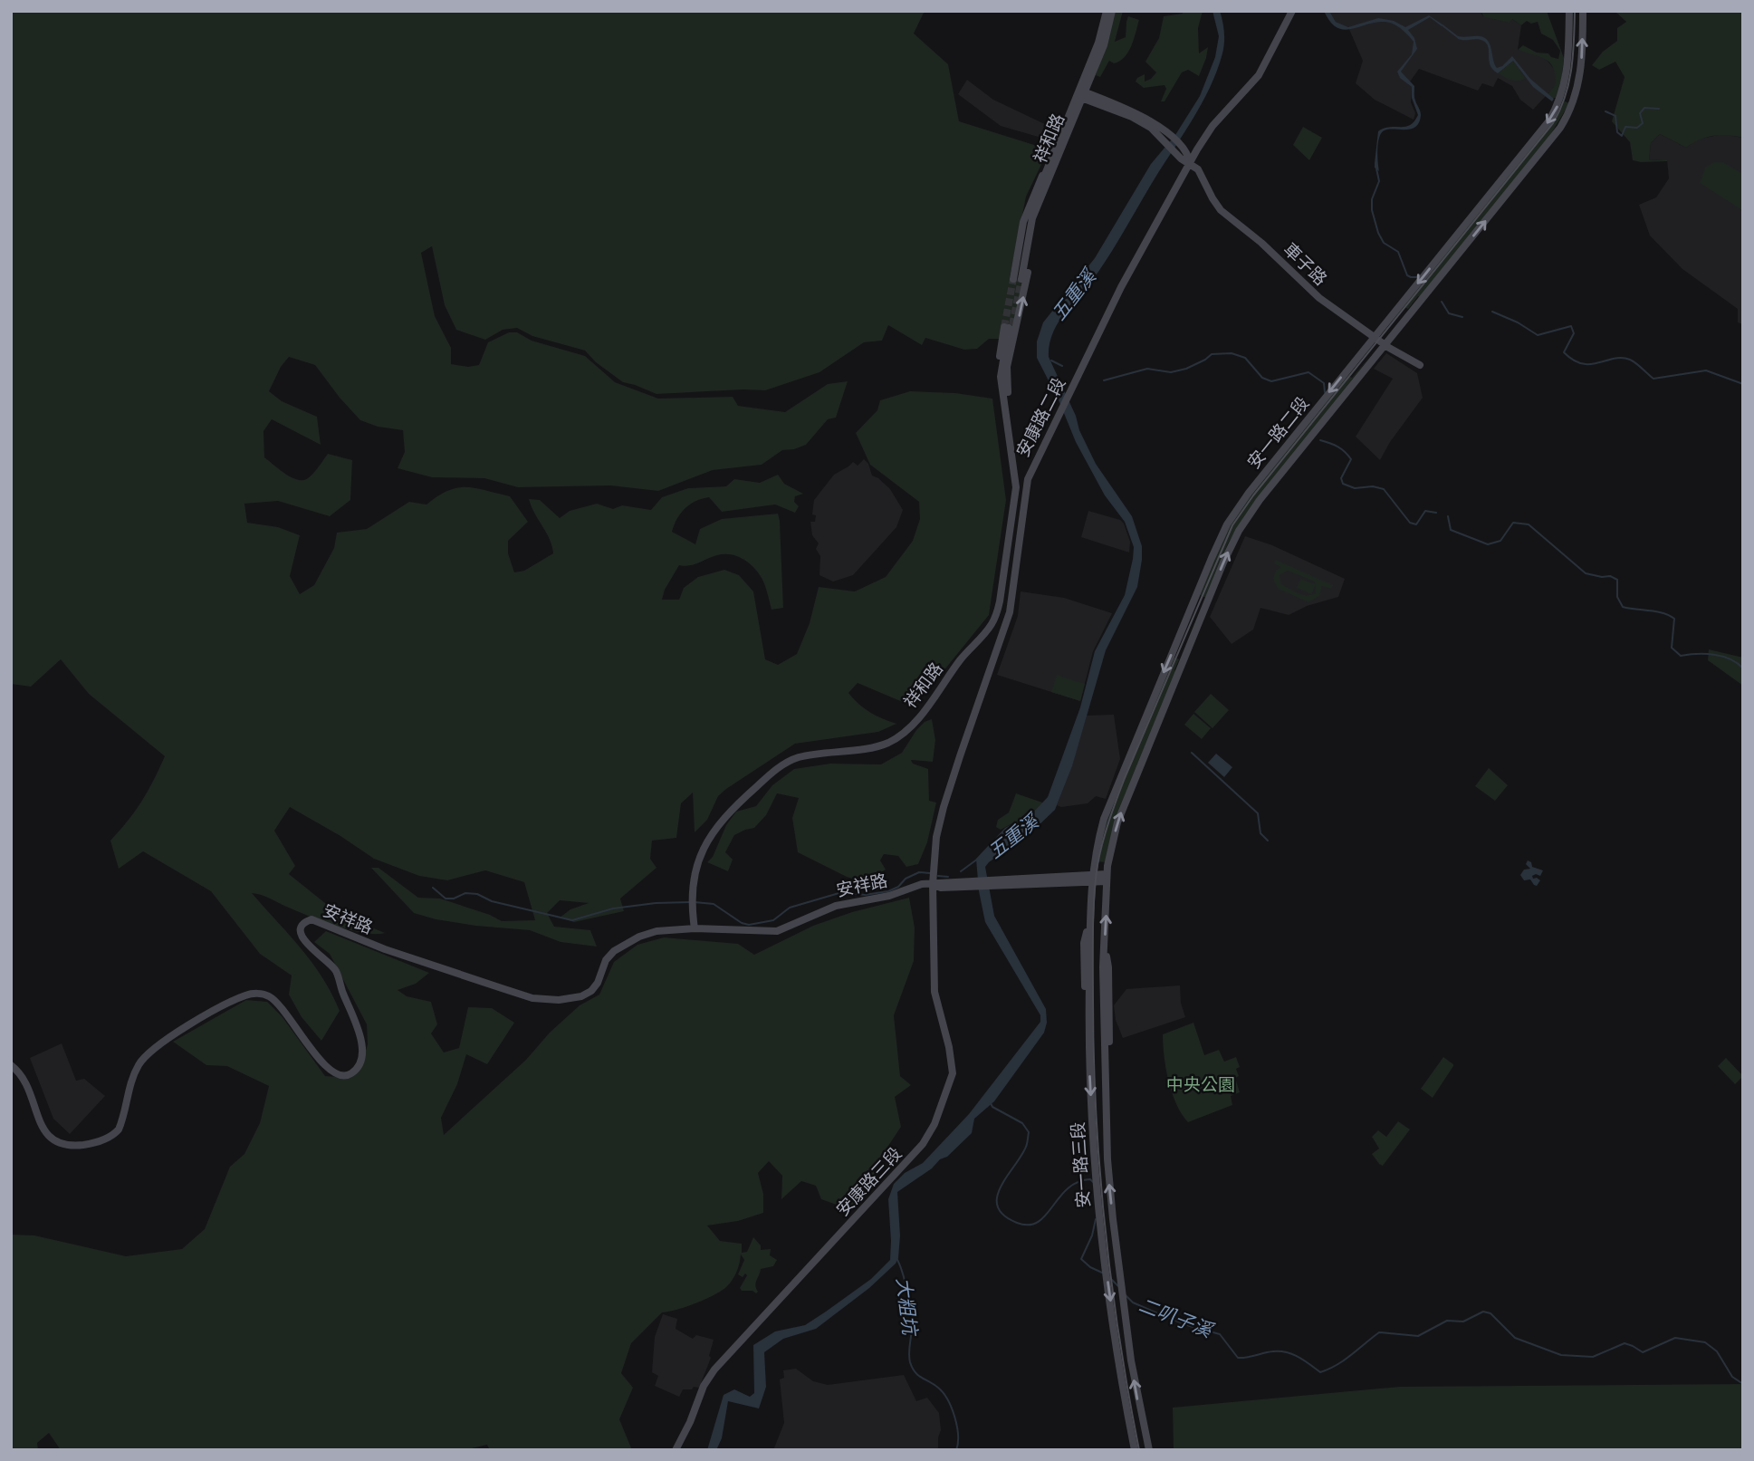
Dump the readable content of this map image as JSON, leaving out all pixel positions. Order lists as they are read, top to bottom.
{
  "streets": {
    "street": [
      "祥和路",
      "車子路",
      "安康路二段",
      "安一路二段",
      "安祥路",
      "安一路三段",
      "安康路三段"
    ]
  },
  "crossings": [
    ["祥和路", "車子路"],
    ["祥和路", "安祥路"],
    ["車子路", "安康路二段"],
    ["車子路", "安一路二段"],
    ["安康路二段", "安祥路"],
    ["安康路二段", "安康路三段"],
    ["安一路二段", "安祥路"],
    ["安一路二段", "安一路三段"],
    ["安祥路", "安一路三段"],
    ["安祥路", "安康路三段"]
  ],
  "water": ["五重溪", "大粗坑", "二叭子溪"],
  "parks": ["中央公園"]
}
